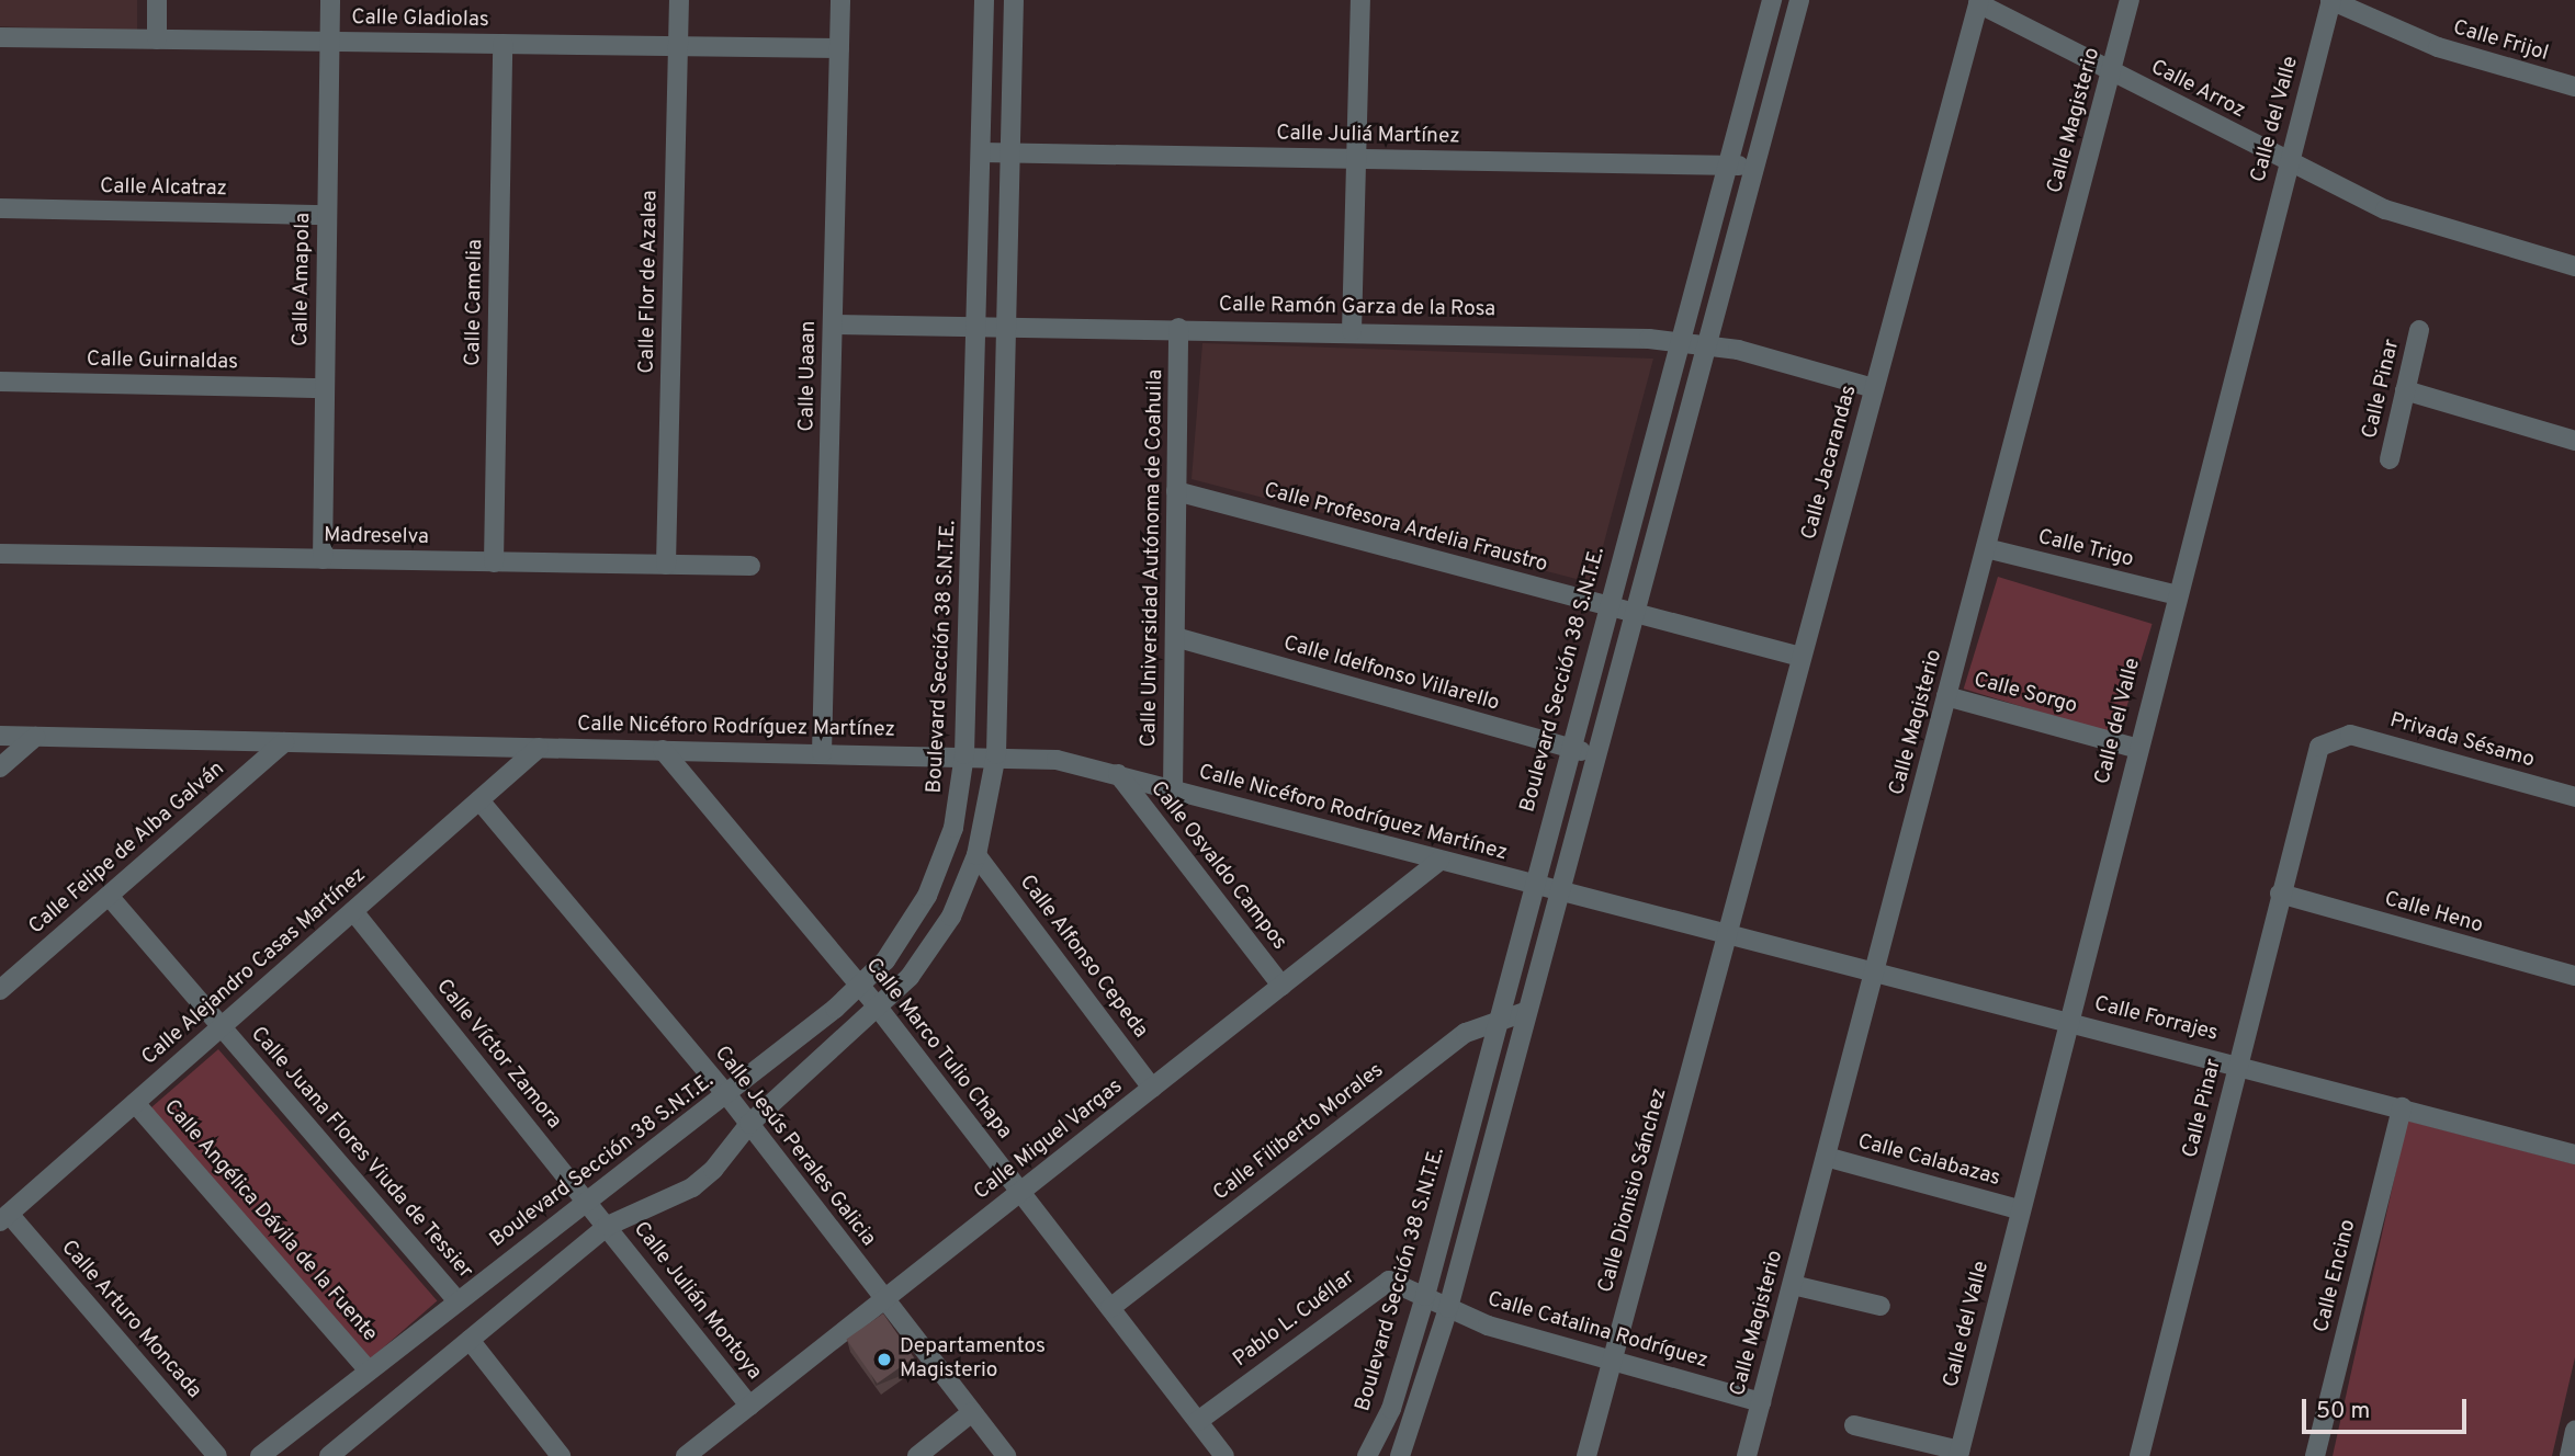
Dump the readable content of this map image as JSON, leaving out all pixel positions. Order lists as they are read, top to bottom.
{
  "streets": {
    "street": [
      "Calle Gladiolas",
      "Calle Frijol",
      "Calle Arroz",
      "Calle del Valle",
      "Calle Magisterio",
      "Calle Juliá Martínez",
      "Calle Alcatraz",
      "Calle Amapola",
      "Calle Flor de Azalea",
      "Calle Camelia",
      "Calle Ramón Garza de la Rosa",
      "Calle Guirnaldas",
      "Calle Uaaan",
      "Calle Pinar",
      "Calle Jacarandas",
      "Calle Profesora Ardelia Fraustro",
      "Madreselva",
      "Calle Trigo",
      "Calle Universidad Autónoma de Coahuila",
      "Boulevard Sección 38 S.N.T.E.",
      "Calle Idelfonso Villarello",
      "Calle Sorgo",
      "Calle Nicéforo Rodríguez Martínez",
      "Privada Sésamo",
      "Calle Felipe de Alba Galván",
      "Calle Osvaldo Campos",
      "Calle Heno",
      "Calle Alfonso Cepeda",
      "Calle Alejandro Casas Martínez",
      "Calle Forrajes",
      "Calle Marco Tulio Chapa",
      "Calle Víctor Zamora",
      "Calle Filiberto Morales",
      "Calle Miguel Vargas",
      "Calle Jesús Perales Galicia",
      "Calle Juana Flores Viuda de Tessier",
      "Calle Calabazas",
      "Calle Dionisio Sánchez",
      "Calle Angélica Dávila de la Fuente",
      "Calle Encino",
      "Calle Julián Montoya",
      "Pablo L. Cuéllar",
      "Calle Arturo Moncada",
      "Calle Catalina Rodríguez"
    ]
  },
  "crossings": [
    ["Calle Gladiolas", "Calle Amapola"],
    ["Calle Gladiolas", "Calle Flor de Azalea"],
    ["Calle Gladiolas", "Calle Camelia"],
    ["Calle Gladiolas", "Calle Uaaan"],
    ["Calle Frijol", "Calle del Valle"],
    ["Calle Arroz", "Calle del Valle"],
    ["Calle Arroz", "Calle Magisterio"],
    ["Calle Arroz", "Calle Jacarandas"],
    ["Calle del Valle", "Calle Trigo"],
    ["Calle del Valle", "Calle Sorgo"],
    ["Calle del Valle", "Calle Forrajes"],
    ["Calle del Valle", "Calle Calabazas"],
    ["Calle Magisterio", "Calle Trigo"],
    ["Calle Magisterio", "Calle Sorgo"],
    ["Calle Magisterio", "Calle Forrajes"],
    ["Calle Magisterio", "Calle Calabazas"],
    ["Calle Magisterio", "Calle Catalina Rodríguez"],
    ["Calle Juliá Martínez", "Boulevard Sección 38 S.N.T.E."],
    ["Calle Alcatraz", "Calle Amapola"],
    ["Calle Amapola", "Calle Guirnaldas"],
    ["Calle Amapola", "Madreselva"],
    ["Calle Flor de Azalea", "Madreselva"],
    ["Calle Camelia", "Madreselva"],
    ["Calle Ramón Garza de la Rosa", "Calle Uaaan"],
    ["Calle Ramón Garza de la Rosa", "Calle Jacarandas"],
    ["Calle Ramón Garza de la Rosa", "Calle Universidad Autónoma de Coahuila"],
    ["Calle Ramón Garza de la Rosa", "Boulevard Sección 38 S.N.T.E."],
    ["Calle Uaaan", "Calle Nicéforo Rodríguez Martínez"],
    ["Calle Pinar", "Privada Sésamo"],
    ["Calle Pinar", "Calle Heno"],
    ["Calle Pinar", "Calle Forrajes"],
    ["Calle Jacarandas", "Calle Profesora Ardelia Fraustro"],
    ["Calle Jacarandas", "Calle Nicéforo Rodríguez Martínez"],
    ["Calle Jacarandas", "Calle Forrajes"],
    ["Calle Jacarandas", "Calle Dionisio Sánchez"],
    ["Calle Profesora Ardelia Fraustro", "Calle Universidad Autónoma de Coahuila"],
    ["Calle Profesora Ardelia Fraustro", "Boulevard Sección 38 S.N.T.E."],
    ["Calle Universidad Autónoma de Coahuila", "Calle Idelfonso Villarello"],
    ["Calle Universidad Autónoma de Coahuila", "Calle Nicéforo Rodríguez Martínez"],
    ["Boulevard Sección 38 S.N.T.E.", "Calle Idelfonso Villarello"],
    ["Boulevard Sección 38 S.N.T.E.", "Calle Nicéforo Rodríguez Martínez"],
    ["Boulevard Sección 38 S.N.T.E.", "Calle Marco Tulio Chapa"],
    ["Boulevard Sección 38 S.N.T.E.", "Calle Víctor Zamora"],
    ["Boulevard Sección 38 S.N.T.E.", "Calle Filiberto Morales"],
    ["Boulevard Sección 38 S.N.T.E.", "Calle Jesús Perales Galicia"],
    ["Boulevard Sección 38 S.N.T.E.", "Calle Juana Flores Viuda de Tessier"],
    ["Boulevard Sección 38 S.N.T.E.", "Calle Angélica Dávila de la Fuente"],
    ["Boulevard Sección 38 S.N.T.E.", "Pablo L. Cuéllar"],
    ["Boulevard Sección 38 S.N.T.E.", "Calle Catalina Rodríguez"],
    ["Calle Nicéforo Rodríguez Martínez", "Calle Felipe de Alba Galván"],
    ["Calle Nicéforo Rodríguez Martínez", "Calle Osvaldo Campos"],
    ["Calle Nicéforo Rodríguez Martínez", "Calle Alejandro Casas Martínez"],
    ["Calle Nicéforo Rodríguez Martínez", "Calle Forrajes"],
    ["Calle Nicéforo Rodríguez Martínez", "Calle Marco Tulio Chapa"],
    ["Calle Nicéforo Rodríguez Martínez", "Calle Miguel Vargas"],
    ["Calle Nicéforo Rodríguez Martínez", "Calle Dionisio Sánchez"],
    ["Calle Felipe de Alba Galván", "Calle Juana Flores Viuda de Tessier"],
    ["Calle Osvaldo Campos", "Calle Miguel Vargas"],
    ["Calle Alfonso Cepeda", "Calle Miguel Vargas"],
    ["Calle Alejandro Casas Martínez", "Calle Víctor Zamora"],
    ["Calle Alejandro Casas Martínez", "Calle Jesús Perales Galicia"],
    ["Calle Alejandro Casas Martínez", "Calle Juana Flores Viuda de Tessier"],
    ["Calle Alejandro Casas Martínez", "Calle Angélica Dávila de la Fuente"],
    ["Calle Alejandro Casas Martínez", "Calle Arturo Moncada"],
    ["Calle Forrajes", "Calle Dionisio Sánchez"],
    ["Calle Forrajes", "Calle Encino"],
    ["Calle Marco Tulio Chapa", "Calle Filiberto Morales"],
    ["Calle Marco Tulio Chapa", "Calle Miguel Vargas"],
    ["Calle Marco Tulio Chapa", "Pablo L. Cuéllar"],
    ["Calle Víctor Zamora", "Calle Julián Montoya"],
    ["Calle Miguel Vargas", "Calle Jesús Perales Galicia"],
    ["Calle Miguel Vargas", "Calle Julián Montoya"],
    ["Calle Dionisio Sánchez", "Calle Catalina Rodríguez"],
    ["Pablo L. Cuéllar", "Calle Catalina Rodríguez"]
  ],
  "places": ["Departamentos Magisterio"],
  "scale_bar": "50 m"
}
